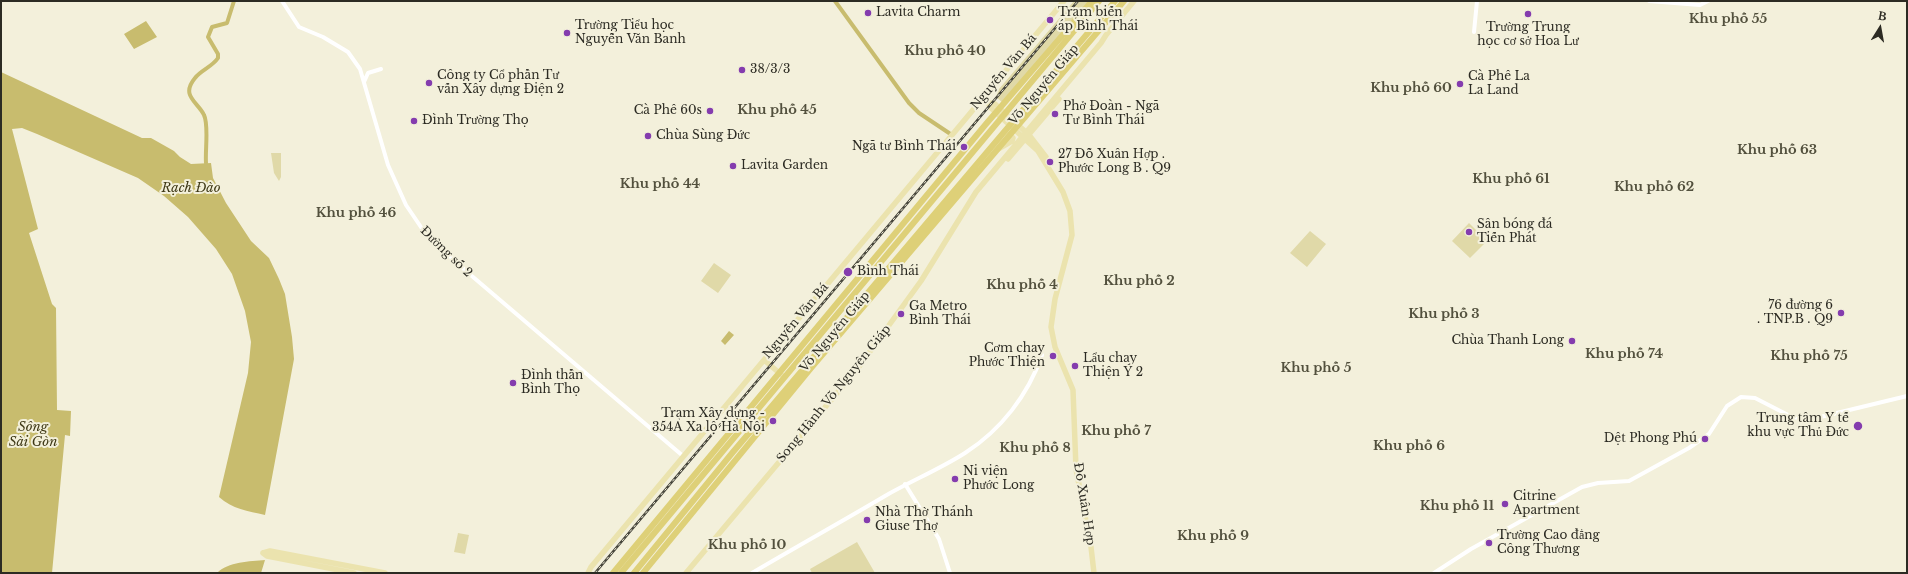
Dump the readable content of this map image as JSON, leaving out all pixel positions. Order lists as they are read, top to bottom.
{
  "streets": {
    "highway": ["Võ Nguyên Giáp"],
    "main road": ["Nguyễn Văn Bá", "Song Hành Võ Nguyên Giáp", "Đỗ Xuân Hợp"],
    "street": ["Đường số 2"]
  },
  "crossings": [
    ["Nguyễn Văn Bá", "Đường số 2"],
    ["Nguyễn Văn Bá", "Đỗ Xuân Hợp"],
    ["Võ Nguyên Giáp", "Đỗ Xuân Hợp"],
    ["Song Hành Võ Nguyên Giáp", "Đỗ Xuân Hợp"]
  ],
  "districts": [
    "Khu phố 55",
    "Khu phố 40",
    "Khu phố 60",
    "Khu phố 45",
    "Khu phố 63",
    "Khu phố 61",
    "Khu phố 44",
    "Khu phố 62",
    "Khu phố 46",
    "Khu phố 2",
    "Khu phố 4",
    "Khu phố 3",
    "Khu phố 74",
    "Khu phố 75",
    "Khu phố 5",
    "Khu phố 7",
    "Khu phố 6",
    "Khu phố 8",
    "Khu phố 11",
    "Khu phố 9",
    "Khu phố 10"
  ],
  "water": ["Rạch Đào", "Sông Sài Gòn"],
  "places": [
    "Lavita Charm",
    "Trường Trung học cơ sở Hoa Lư",
    "Trạm biến áp Bình Thái",
    "Trường Tiểu học Nguyễn Văn Banh",
    "38/3/3",
    "Công ty Cổ phần Tư vấn Xây dựng Điện 2",
    "Cà Phê La La Land",
    "Cà Phê 60s",
    "Phở Đoàn - Ngã Tư Bình Thái",
    "Đình Trường Thọ",
    "Chùa Sùng Đức",
    "Ngã tư Bình Thái",
    "27 Đỗ Xuân Hợp . Phước Long B . Q9",
    "Lavita Garden",
    "Sân bóng đá Tiến Phát",
    "Bình Thái",
    "76 đường 6 . TNP.B . Q9",
    "Ga Metro Bình Thái",
    "Chùa Thanh Long",
    "Cơm chay Phước Thiện",
    "Lẩu chay Thiện Ý 2",
    "Đình thần Bình Thọ",
    "Trạm Xây dựng - 354A Xa lộ Hà Nội",
    "Trung tâm Y tế khu vực Thủ Đức",
    "Dệt Phong Phú",
    "Ni viện Phước Long",
    "Citrine Apartment",
    "Nhà Thờ Thánh Giuse Thợ",
    "Trường Cao đẳng Công Thương"
  ],
  "north": "top"
}
